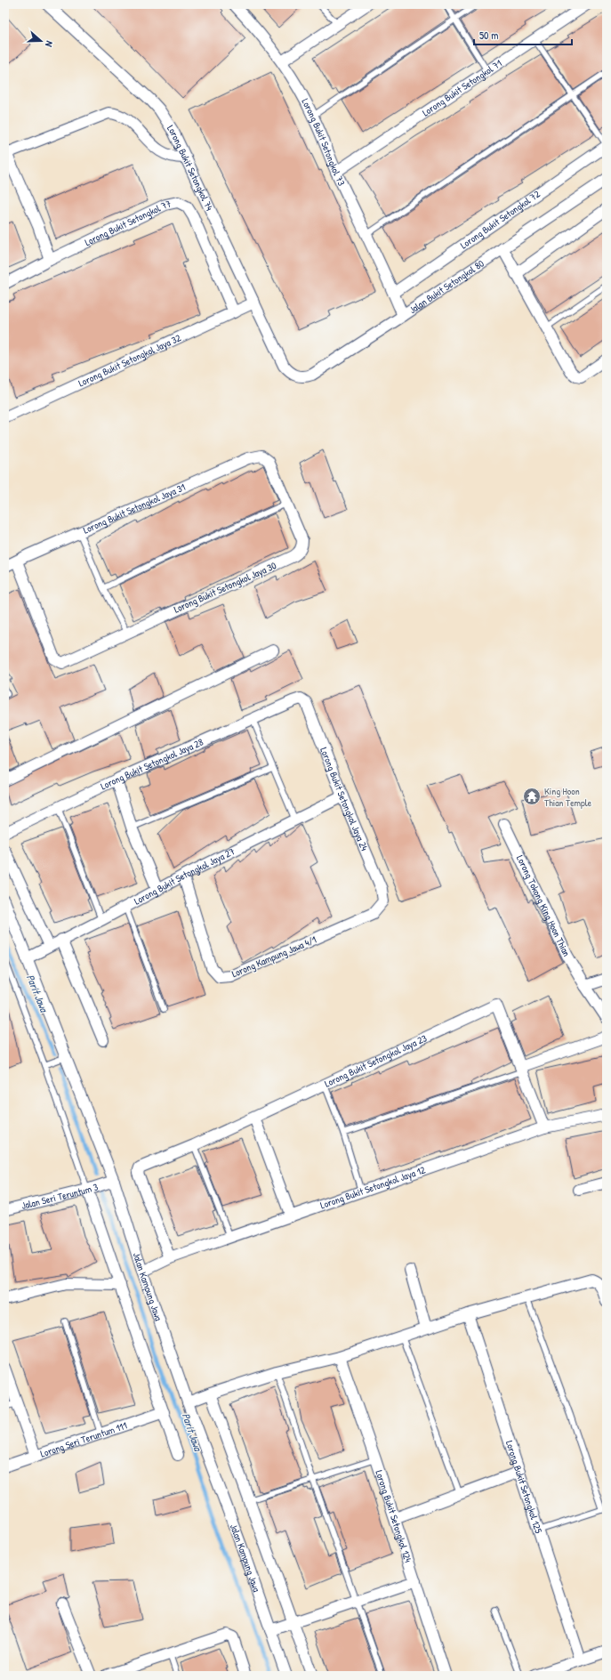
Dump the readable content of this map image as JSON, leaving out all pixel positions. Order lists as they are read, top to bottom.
{
  "streets": {
    "street": [
      "Lorong Bukit Setongkol 71",
      "Lorong Bukit Setongkol 73",
      "Lorong Bukit Setongkol 74",
      "Lorong Bukit Setongkol 72",
      "Lorong Bukit Setongkol 77",
      "Jalan Bukit Setongkol 80",
      "Lorong Bukit Setongkol Jaya 32",
      "Lorong Bukit Setongkol Jaya 31",
      "Lorong Bukit Setongkol Jaya 30",
      "Lorong Bukit Setongkol Jaya 28",
      "Lorong Bukit Setongkol Jaya 24",
      "Lorong Bukit Setongkol Jaya 27",
      "Lorong Tokong King Hoon Thian",
      "Lorong Kampung Jawa 4/1",
      "Lorong Bukit Setongkol Jaya 23",
      "Lorong Bukit Setongkol Jaya 12",
      "Jalan Seri Teruntum 3",
      "Jalan Kampung Jawa",
      "Lorong Seri Teruntum 111",
      "Lorong Bukit Setongkol 125",
      "Lorong Bukit Setongkol 124"
    ]
  },
  "crossings": [
    ["Lorong Bukit Setongkol 71", "Lorong Bukit Setongkol 73"],
    ["Lorong Bukit Setongkol 73", "Lorong Bukit Setongkol 72"],
    ["Lorong Bukit Setongkol 73", "Jalan Bukit Setongkol 80"],
    ["Lorong Bukit Setongkol 74", "Jalan Bukit Setongkol 80"],
    ["Lorong Bukit Setongkol 74", "Lorong Bukit Setongkol Jaya 32"],
    ["Lorong Bukit Setongkol 77", "Lorong Bukit Setongkol Jaya 32"],
    ["Lorong Bukit Setongkol Jaya 31", "Lorong Bukit Setongkol Jaya 30"],
    ["Lorong Bukit Setongkol Jaya 28", "Lorong Bukit Setongkol Jaya 24"],
    ["Lorong Bukit Setongkol Jaya 24", "Lorong Bukit Setongkol Jaya 27"],
    ["Lorong Bukit Setongkol Jaya 24", "Lorong Kampung Jawa 4/1"],
    ["Lorong Bukit Setongkol Jaya 27", "Lorong Kampung Jawa 4/1"],
    ["Lorong Bukit Setongkol Jaya 27", "Jalan Kampung Jawa"],
    ["Lorong Bukit Setongkol Jaya 23", "Lorong Bukit Setongkol Jaya 12"],
    ["Lorong Bukit Setongkol Jaya 12", "Jalan Kampung Jawa"],
    ["Jalan Seri Teruntum 3", "Jalan Kampung Jawa"]
  ],
  "water": ["Parit Jawa"],
  "places": {
    "temple": ["King Hoon Thian Temple"]
  },
  "scale_bar": "50 m",
  "north": "right"
}
